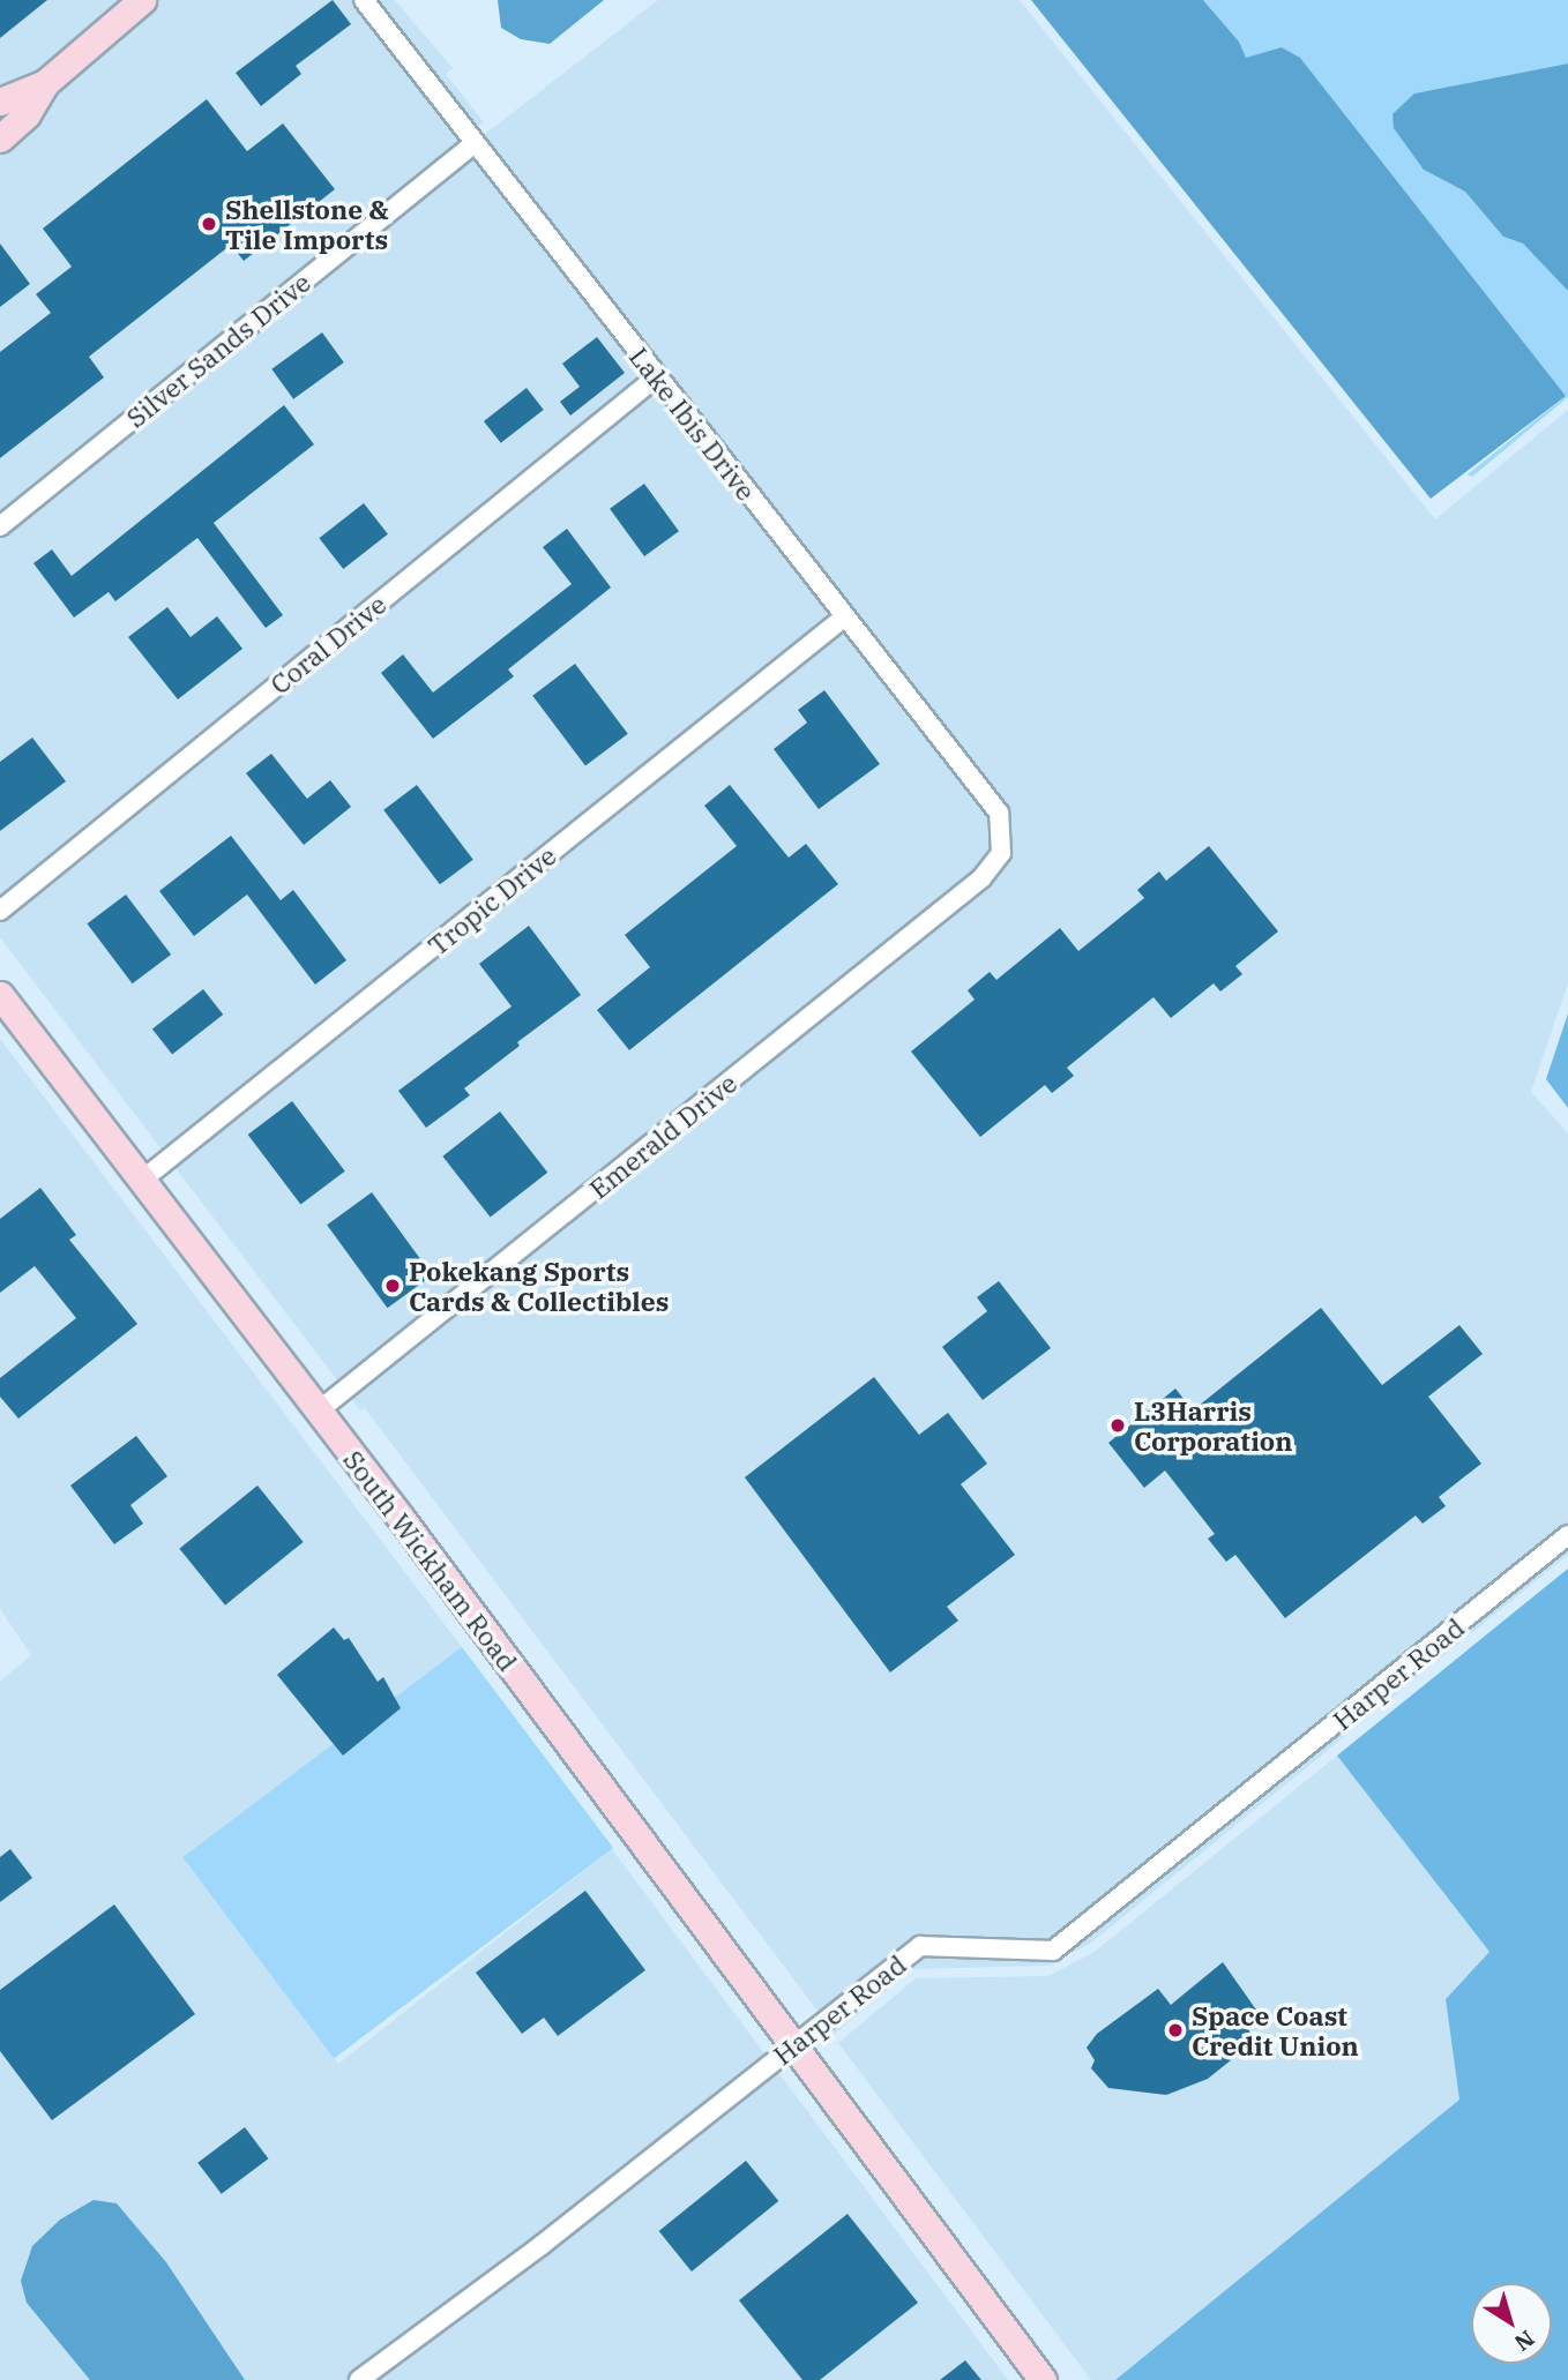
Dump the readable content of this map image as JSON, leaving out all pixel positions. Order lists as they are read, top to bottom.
{
  "streets": {
    "main road": ["South Wickham Road"],
    "street": [
      "Silver Sands Drive",
      "Lake Ibis Drive",
      "Coral Drive",
      "Tropic Drive",
      "Emerald Drive",
      "Harper Road"
    ]
  },
  "crossings": [
    ["Silver Sands Drive", "Lake Ibis Drive"],
    ["Lake Ibis Drive", "Coral Drive"],
    ["Lake Ibis Drive", "Tropic Drive"],
    ["Lake Ibis Drive", "Emerald Drive"],
    ["Tropic Drive", "South Wickham Road"],
    ["Emerald Drive", "South Wickham Road"],
    ["South Wickham Road", "Harper Road"]
  ],
  "places": [
    "Shellstone & Tile Imports",
    "Pokekang Sports Cards & Collectibles",
    "L3Harris Corporation",
    "Space Coast Credit Union"
  ],
  "north": "bottom right"
}
